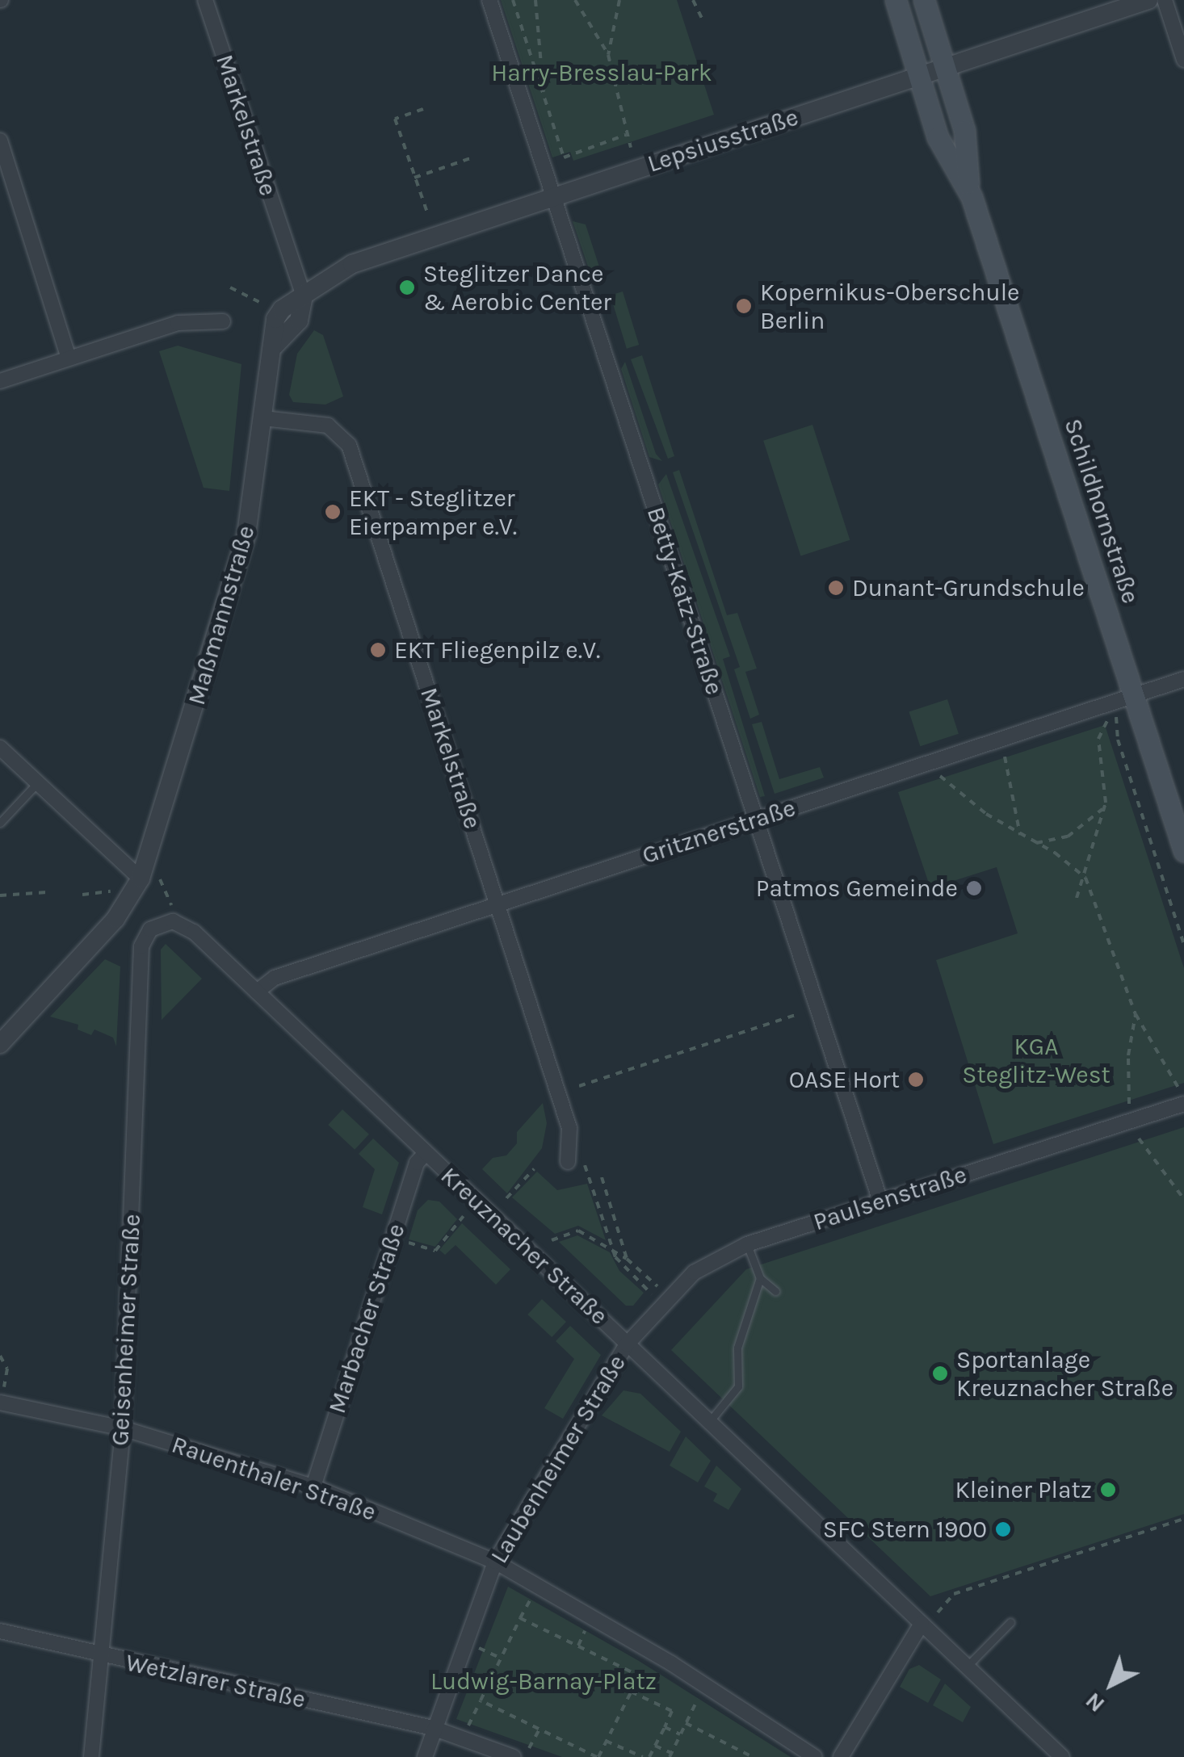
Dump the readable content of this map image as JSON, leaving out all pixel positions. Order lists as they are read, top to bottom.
{
  "streets": {
    "main road": ["Schildhornstraße"],
    "street": [
      "Markelstraße",
      "Lepsiusstraße",
      "Betty-Katz-Straße",
      "Maßmannstraße",
      "Gritznerstraße",
      "Paulsenstraße",
      "Kreuznacher Straße",
      "Marbacher Straße",
      "Geisenheimer Straße",
      "Laubenheimer Straße",
      "Rauenthaler Straße",
      "Wetzlarer Straße"
    ]
  },
  "crossings": [
    ["Markelstraße", "Lepsiusstraße"],
    ["Markelstraße", "Maßmannstraße"],
    ["Markelstraße", "Gritznerstraße"],
    ["Lepsiusstraße", "Schildhornstraße"],
    ["Lepsiusstraße", "Betty-Katz-Straße"],
    ["Lepsiusstraße", "Maßmannstraße"],
    ["Schildhornstraße", "Gritznerstraße"],
    ["Betty-Katz-Straße", "Gritznerstraße"],
    ["Betty-Katz-Straße", "Paulsenstraße"],
    ["Gritznerstraße", "Kreuznacher Straße"],
    ["Paulsenstraße", "Kreuznacher Straße"],
    ["Paulsenstraße", "Laubenheimer Straße"],
    ["Kreuznacher Straße", "Marbacher Straße"],
    ["Kreuznacher Straße", "Geisenheimer Straße"],
    ["Kreuznacher Straße", "Laubenheimer Straße"],
    ["Marbacher Straße", "Rauenthaler Straße"],
    ["Geisenheimer Straße", "Rauenthaler Straße"],
    ["Geisenheimer Straße", "Wetzlarer Straße"],
    ["Laubenheimer Straße", "Rauenthaler Straße"],
    ["Laubenheimer Straße", "Wetzlarer Straße"]
  ],
  "parks": ["Harry-Bresslau-Park", "KGA Steglitz-West", "Ludwig-Barnay-Platz"],
  "places": [
    "Steglitzer Dance & Aerobic Center",
    "Kopernikus-Oberschule Berlin",
    "EKT - Steglitzer Eierpamper e.V.",
    "Dunant-Grundschule",
    "EKT Fliegenpilz e.V.",
    "Patmos Gemeinde",
    "OASE Hort",
    "Sportanlage Kreuznacher Straße",
    "Kleiner Platz",
    "SFC Stern 1900"
  ],
  "north": "bottom left"
}
